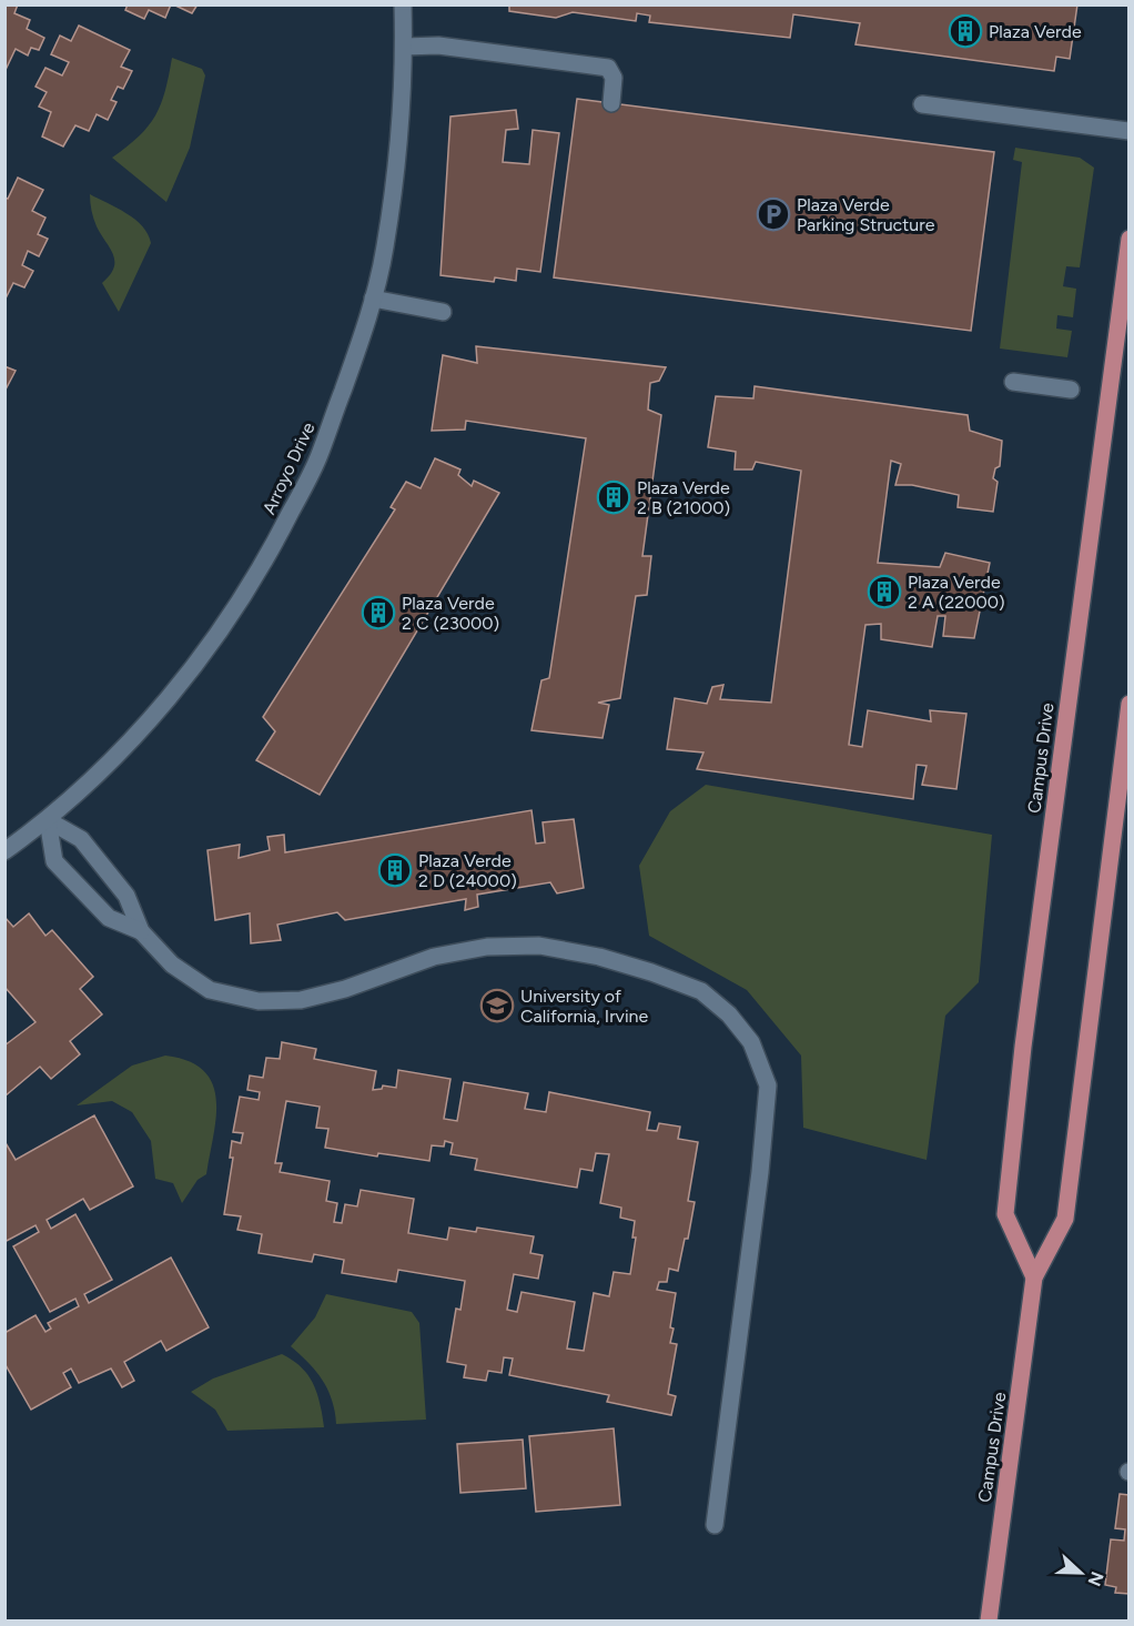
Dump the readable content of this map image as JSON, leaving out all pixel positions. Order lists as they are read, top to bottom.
{
  "streets": {
    "main road": ["Campus Drive"],
    "street": ["Arroyo Drive"]
  },
  "places": {
    "building": [
      "Plaza Verde",
      "Plaza Verde 2 B (21000)",
      "Plaza Verde 2 A (22000)",
      "Plaza Verde 2 C (23000)",
      "Plaza Verde 2 D (24000)"
    ],
    "parking": ["Plaza Verde Parking Structure"],
    "school or university": ["University of California, Irvine"]
  },
  "north": "right"
}
